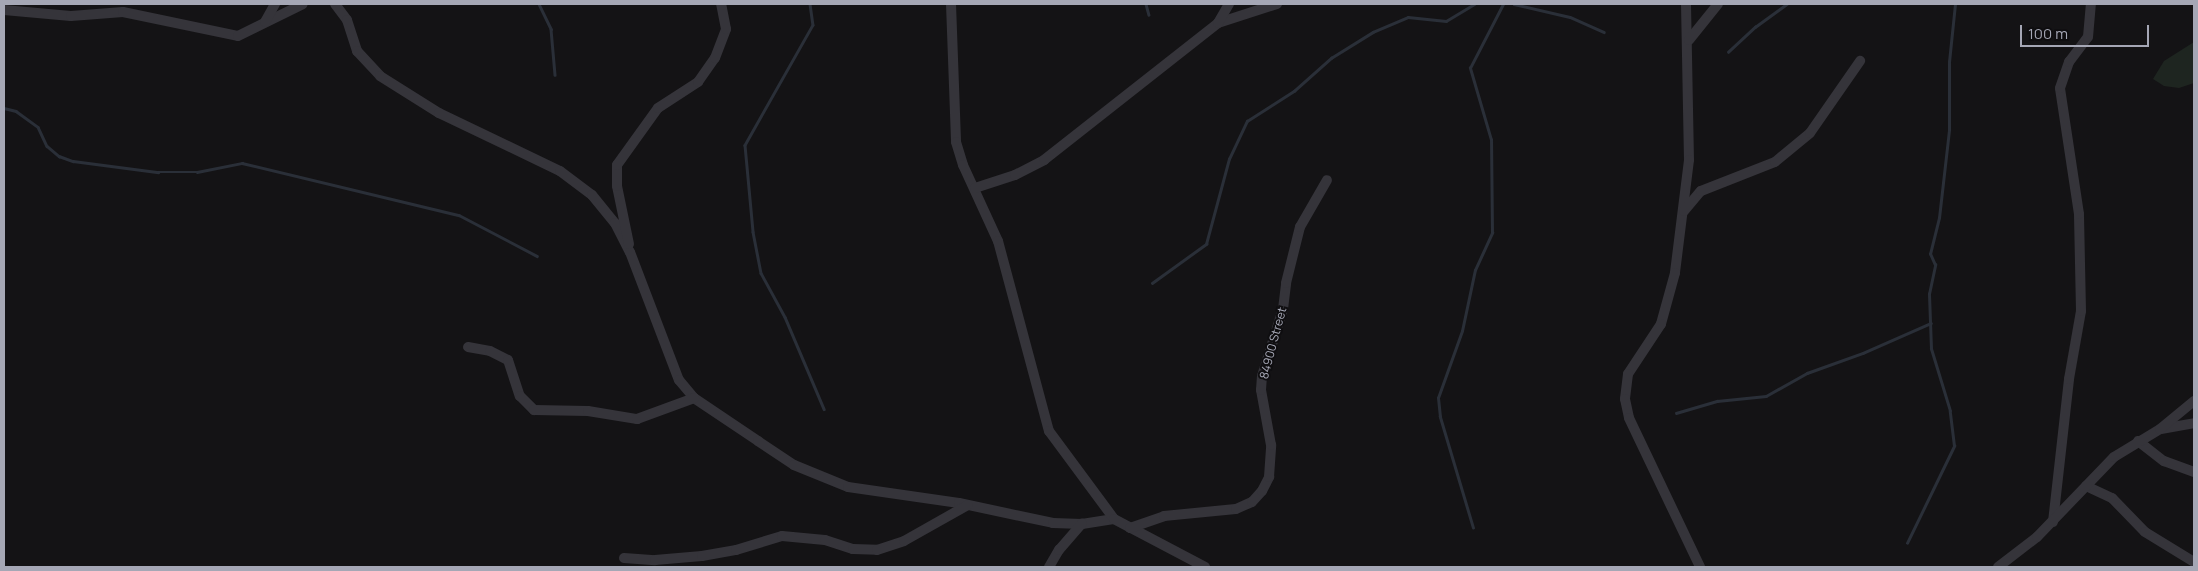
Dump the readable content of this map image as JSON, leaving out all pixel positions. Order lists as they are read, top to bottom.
{
  "streets": {
    "street": ["84900 Street"]
  },
  "scale_bar": "100 m"
}
